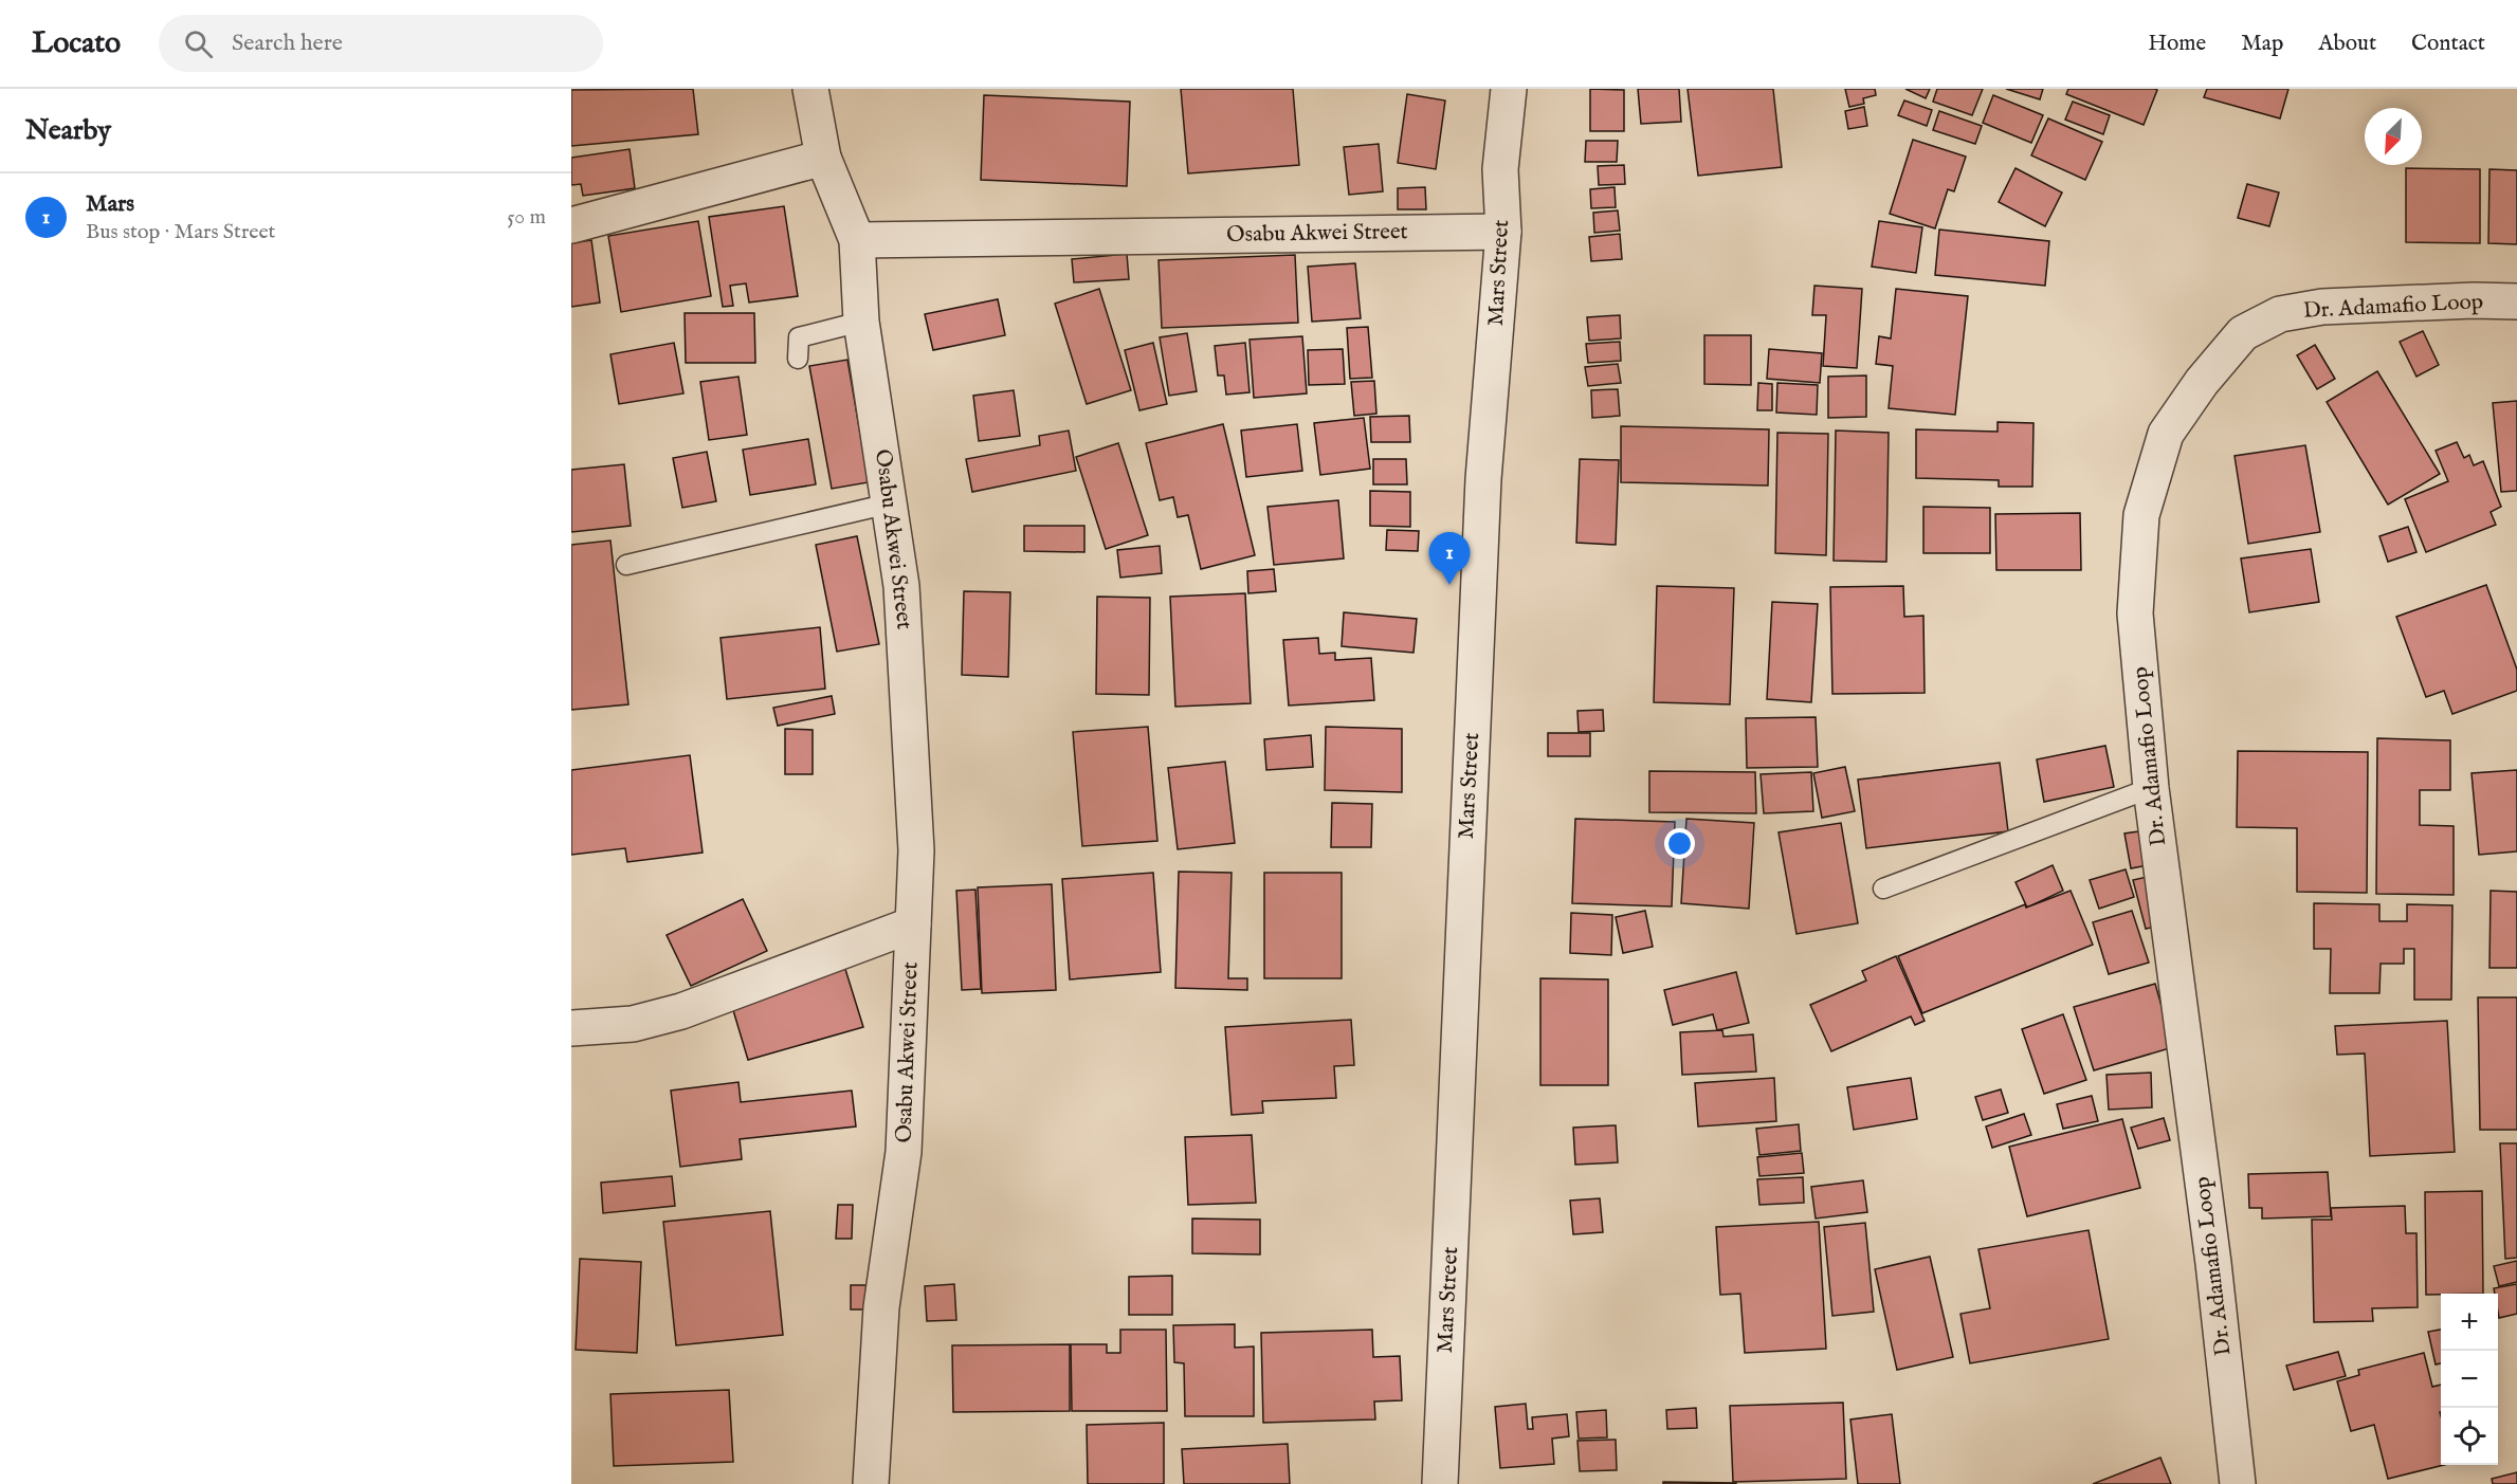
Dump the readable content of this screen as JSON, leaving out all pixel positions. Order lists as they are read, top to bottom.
{
  "streets": {
    "street": ["Osabu Akwei Street", "Mars Street", "Dr. Adamafio Loop"]
  },
  "crossings": [
    ["Osabu Akwei Street", "Mars Street"]
  ],
  "north": "bottom left",
  "page": {
    "header": "Locato",
    "search": "Search here",
    "nav": [
      "Home",
      "Map",
      "About",
      "Contact"
    ],
    "heading": "Nearby",
    "list": [
      {
        "mark": "1",
        "name": "Mars",
        "note": "Bus stop · Mars Street",
        "value": "50 m"
      }
    ],
    "pins": "1",
    "map_buttons": ["+", "−"]
  }
}
